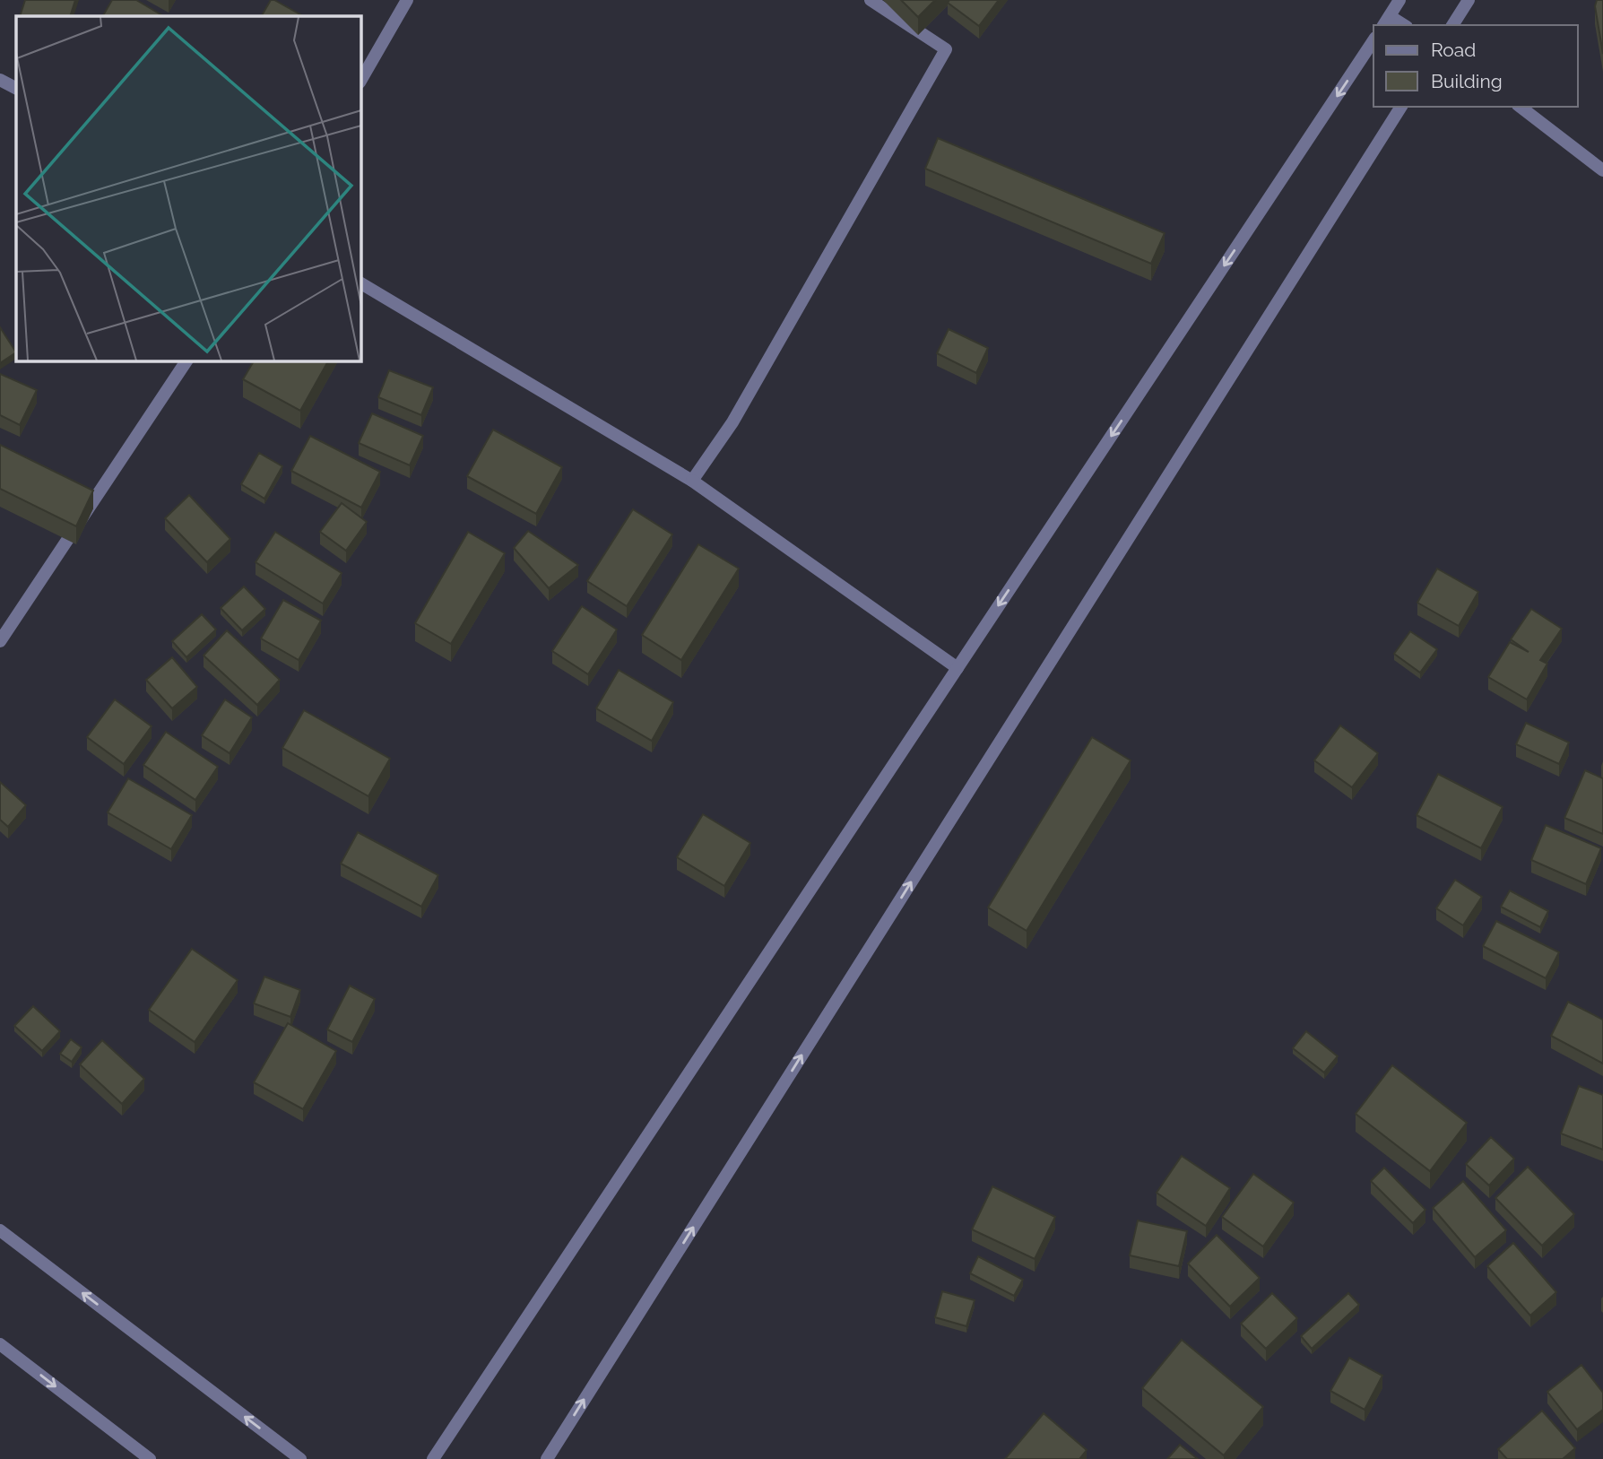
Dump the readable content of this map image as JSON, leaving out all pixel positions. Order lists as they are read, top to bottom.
{
  "legend": ["Road", "Building"]
}
